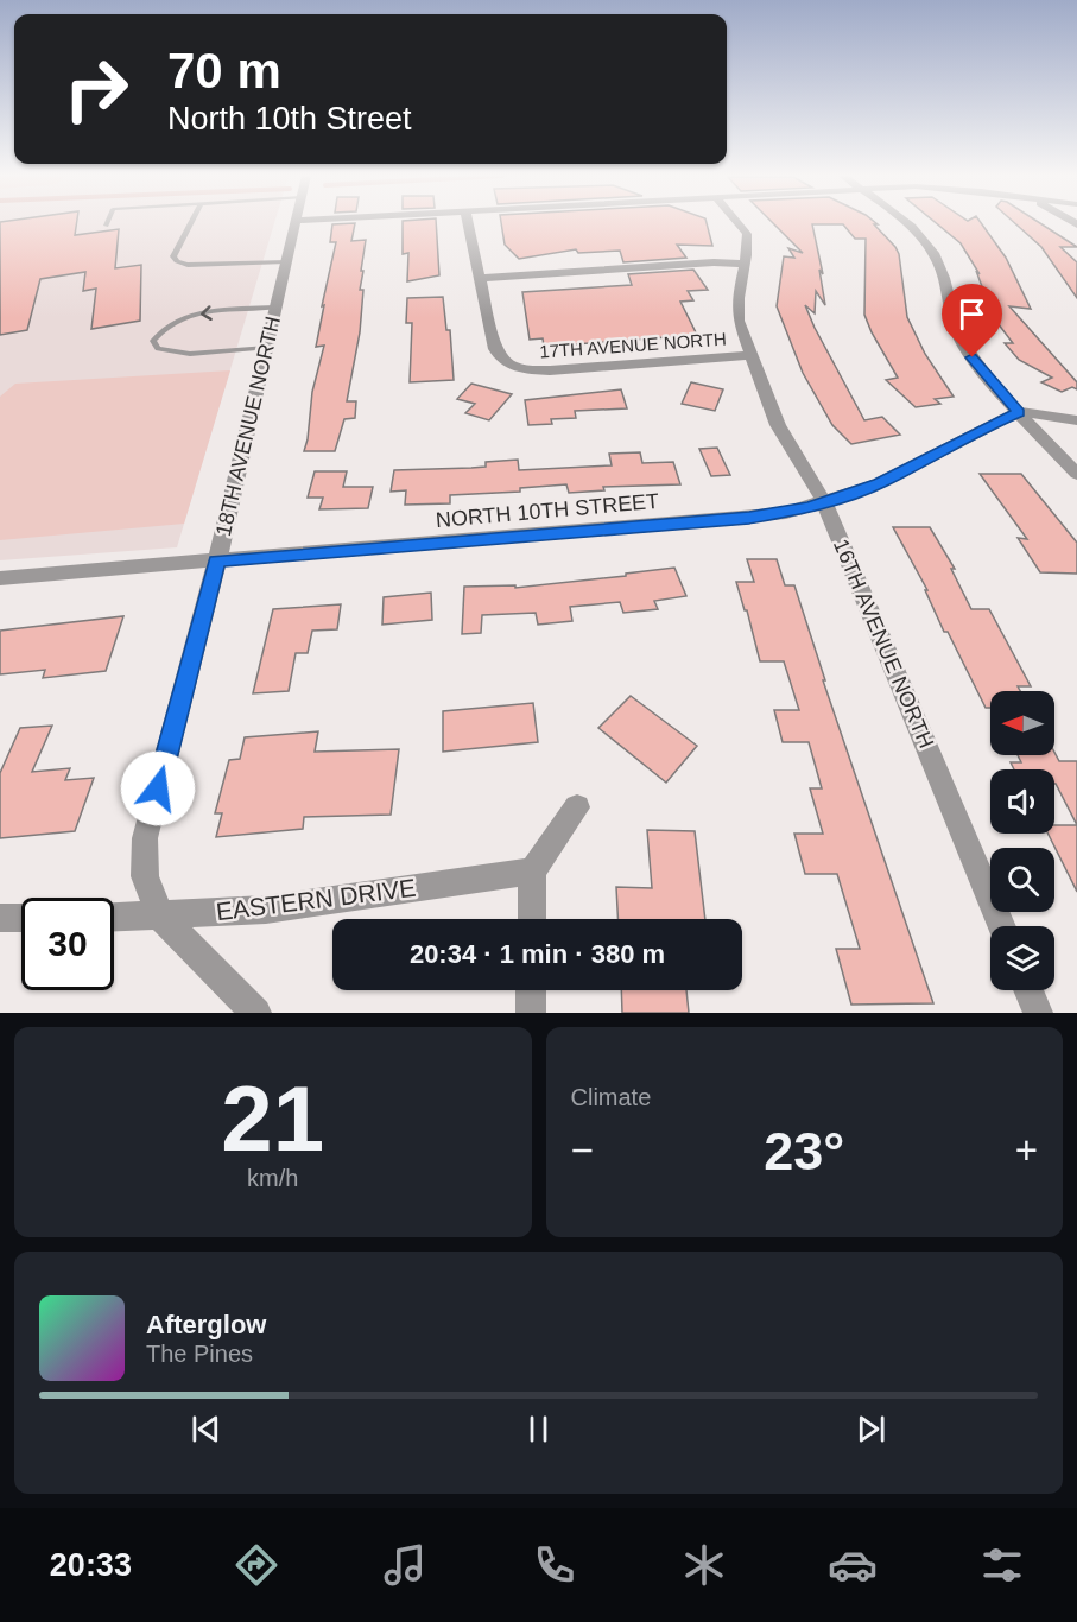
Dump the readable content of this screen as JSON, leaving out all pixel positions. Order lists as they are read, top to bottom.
{
  "streets": {
    "street": [
      "17TH AVENUE NORTH",
      "18TH AVENUE NORTH",
      "NORTH 10TH STREET",
      "16TH AVENUE NORTH",
      "EASTERN DRIVE"
    ]
  },
  "crossings": [
    ["17TH AVENUE NORTH", "16TH AVENUE NORTH"],
    ["18TH AVENUE NORTH", "NORTH 10TH STREET"],
    ["18TH AVENUE NORTH", "EASTERN DRIVE"],
    ["NORTH 10TH STREET", "16TH AVENUE NORTH"]
  ],
  "north": "left",
  "page": {
    "turn": ["70 m", "North 10th Street"],
    "limit": "30",
    "trip": "20:34 · 1 min · 380 m",
    "tile": [
      ["21", "km/h"],
      "Climate"
    ],
    "heat": ["−", "23°", "+"],
    "song": ["Afterglow", "The Pines"],
    "tabs": "20:33"
  }
}
